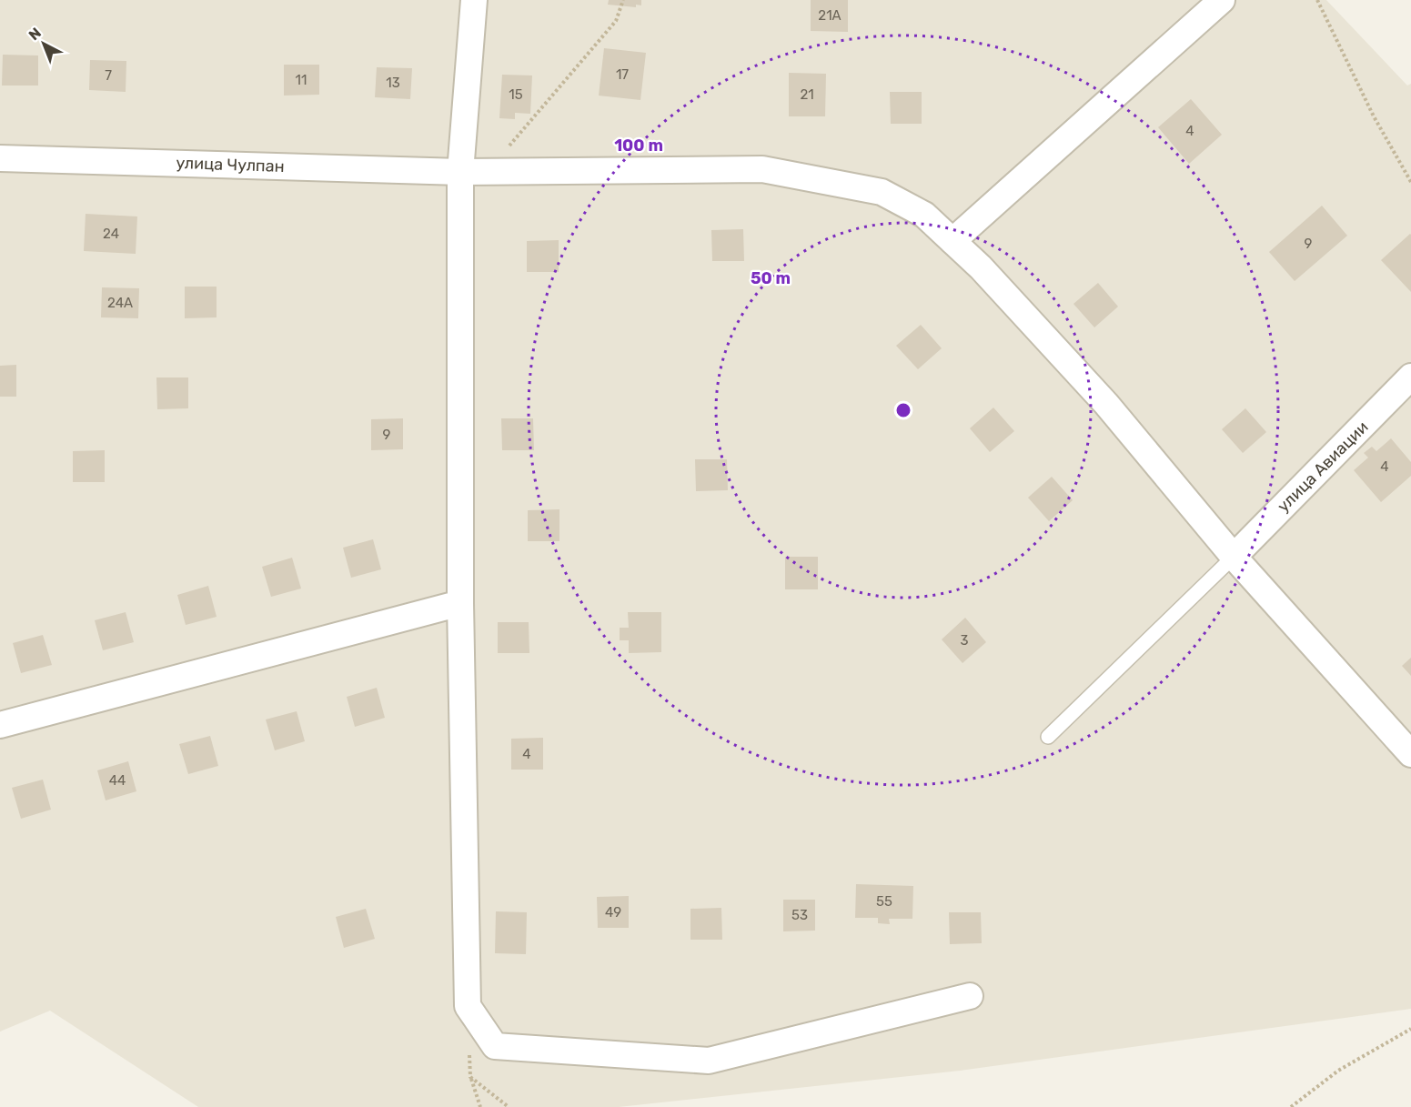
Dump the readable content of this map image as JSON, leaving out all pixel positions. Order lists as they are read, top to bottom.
{
  "streets": {
    "street": ["улица Чулпан", "улица Авиации"]
  },
  "crossings": [
    ["улица Чулпан", "улица Авиации"]
  ],
  "house_numbers": [
    "21А",
    "17",
    "7",
    "11",
    "13",
    "15",
    "21",
    "4",
    "24",
    "9",
    "24А",
    "9",
    "4",
    "3",
    "4",
    "44",
    "55",
    "49",
    "53"
  ],
  "north": "top left",
  "rings": ["100 m", "50 m"]
}
